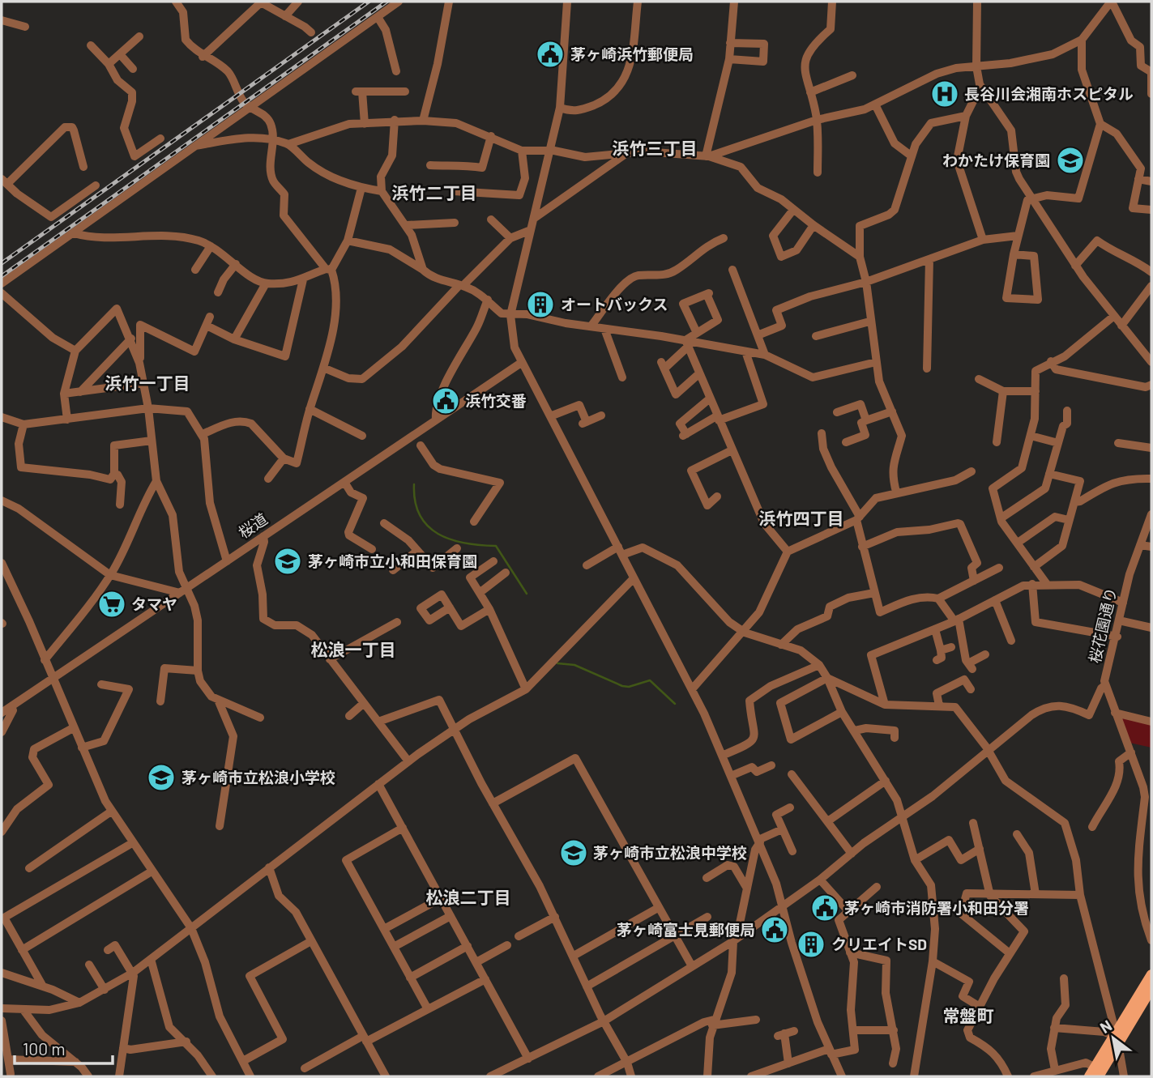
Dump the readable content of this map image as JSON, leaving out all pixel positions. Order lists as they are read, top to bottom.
{
  "streets": {
    "street": ["桜道", "桜花園通り"]
  },
  "districts": [
    "浜竹三丁目",
    "浜竹二丁目",
    "浜竹一丁目",
    "浜竹四丁目",
    "松浪一丁目",
    "松浪二丁目",
    "常盤町"
  ],
  "places": {
    "public building": [
      "茅ヶ崎浜竹郵便局",
      "浜竹交番",
      "茅ヶ崎市消防署小和田分署",
      "茅ヶ崎富士見郵便局"
    ],
    "hospital": ["長谷川会湘南ホスピタル"],
    "school or university": [
      "わかたけ保育園",
      "茅ヶ崎市立小和田保育園",
      "茅ヶ崎市立松浪小学校",
      "茅ヶ崎市立松浪中学校"
    ],
    "building": ["オートバックス", "クリエイトSD"],
    "supermarket": ["タマヤ"]
  },
  "scale_bar": "100 m",
  "north": "top left"
}
